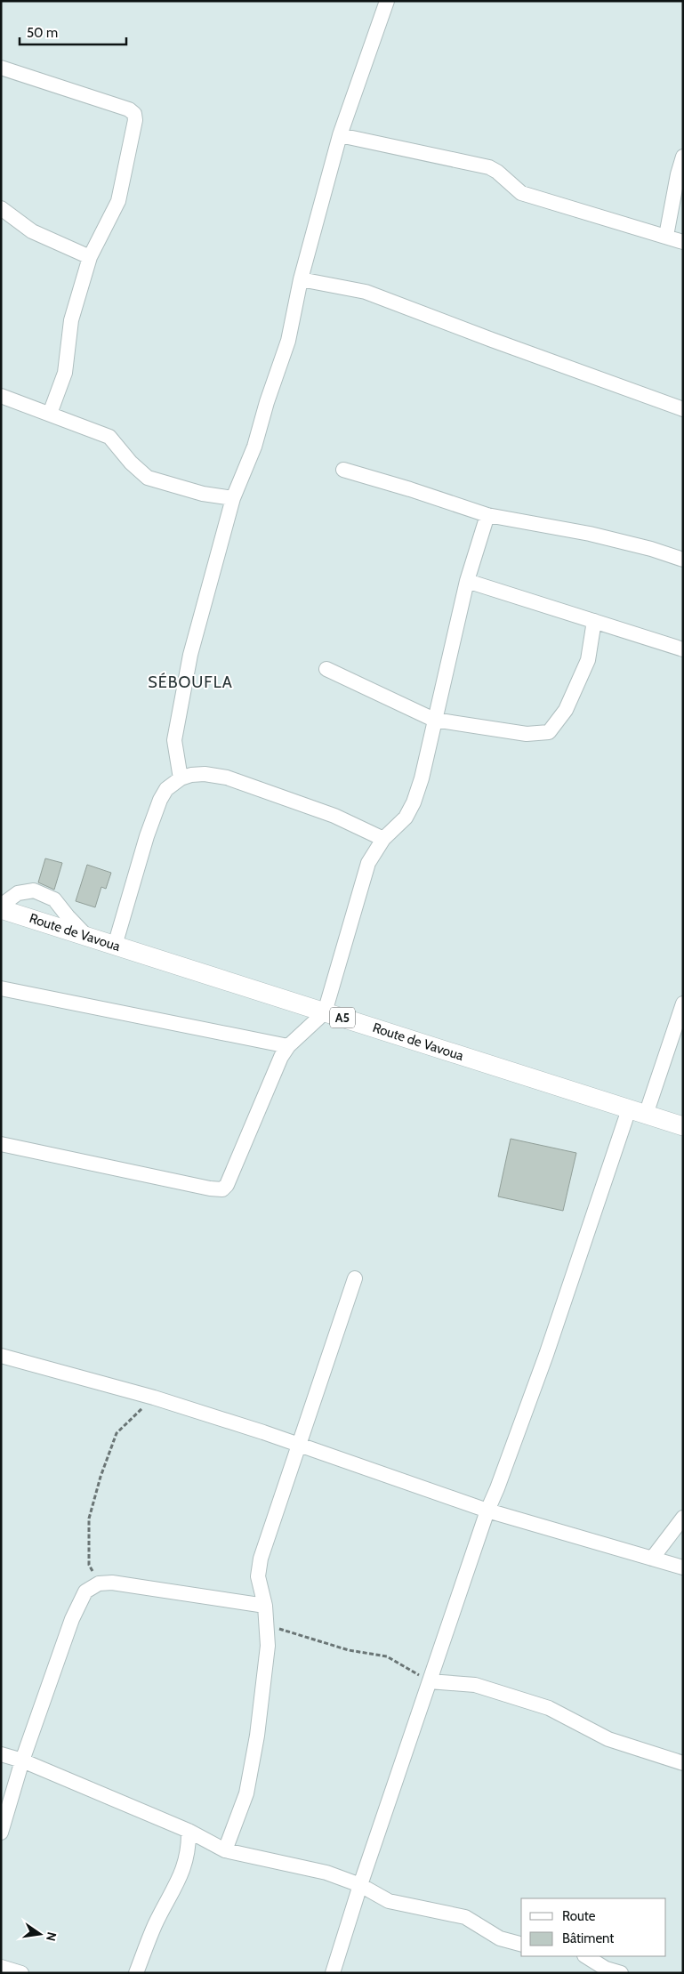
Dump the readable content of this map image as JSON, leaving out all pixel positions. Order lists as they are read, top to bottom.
{
  "streets": {
    "main road": ["Route de Vavoua", "A5"]
  },
  "districts": ["SÉBOUFLA"],
  "legend": ["Route", "Bâtiment"],
  "scale_bar": "50 m",
  "north": "right"
}
